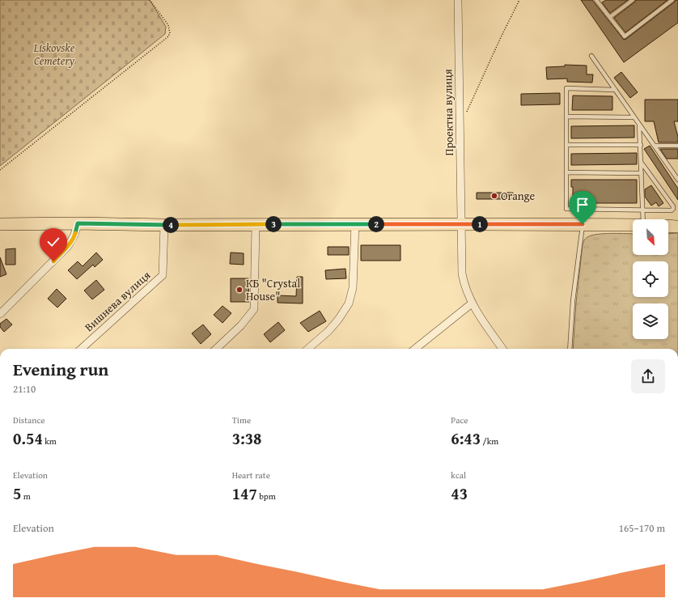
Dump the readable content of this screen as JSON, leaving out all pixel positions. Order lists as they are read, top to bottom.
{
  "streets": {
    "street": ["Проектна вулиця", "Вишнева вулиця"]
  },
  "parks": ["Liskovske Cemetery"],
  "places": ["Orange", "КБ \"Crystal House\""],
  "north": "bottom right",
  "page": {
    "pins": [
      "1",
      "2",
      "3",
      "4"
    ],
    "heading": ["Evening run", "21:10"],
    "stats": [
      ["Distance", "0.54 km"],
      ["Time", "3:38"],
      ["Pace", "6:43 /km"],
      ["Elevation", "5 m"],
      ["Heart rate", "147 bpm"],
      ["kcal", "43"]
    ],
    "chart": ["Elevation", "165–170 m"]
  }
}
